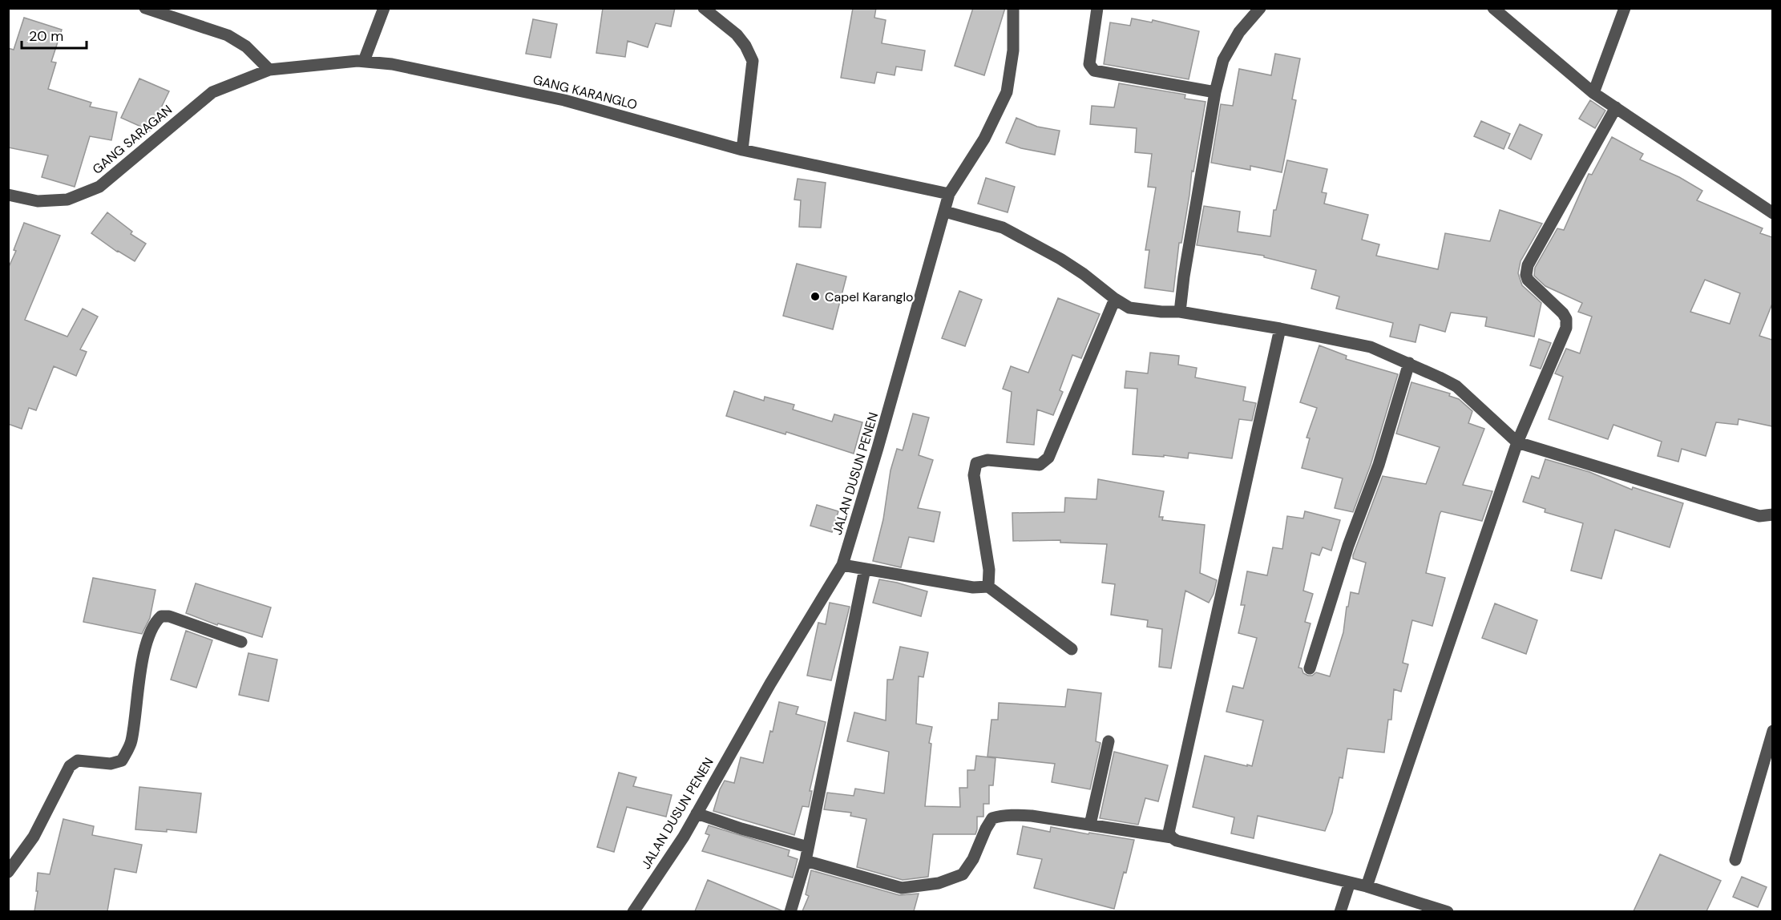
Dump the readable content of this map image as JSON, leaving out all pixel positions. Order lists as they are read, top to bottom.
{
  "streets": {
    "street": ["GANG KARANGLO", "GANG SARAGAN", "JALAN DUSUN PENEN"]
  },
  "crossings": [
    ["GANG KARANGLO", "GANG SARAGAN"],
    ["GANG KARANGLO", "JALAN DUSUN PENEN"]
  ],
  "places": ["Capel Karanglo"],
  "scale_bar": "20 m"
}
